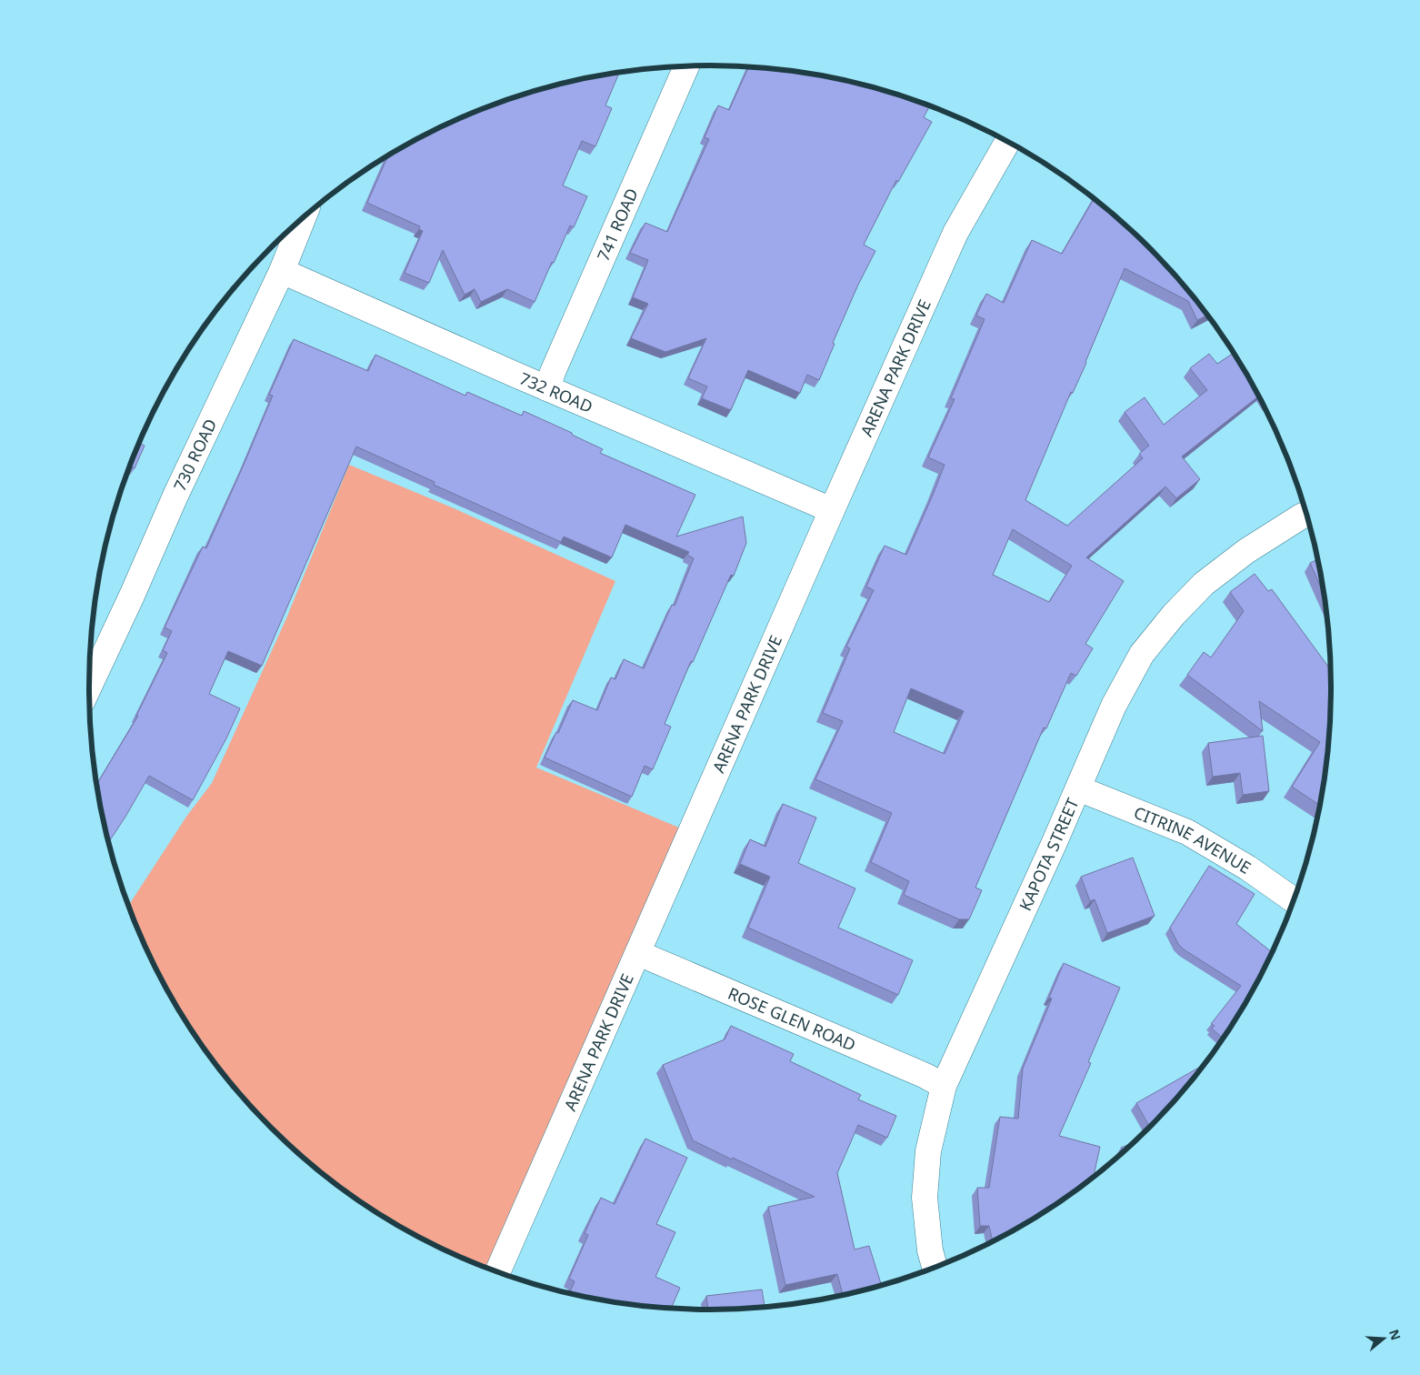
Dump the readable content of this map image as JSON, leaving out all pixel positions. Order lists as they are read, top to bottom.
{
  "streets": {
    "street": [
      "741 ROAD",
      "ARENA PARK DRIVE",
      "732 ROAD",
      "730 ROAD",
      "CITRINE AVENUE",
      "KAPOTA STREET",
      "ROSE GLEN ROAD"
    ]
  },
  "crossings": [
    ["741 ROAD", "732 ROAD"],
    ["ARENA PARK DRIVE", "732 ROAD"],
    ["ARENA PARK DRIVE", "ROSE GLEN ROAD"],
    ["732 ROAD", "730 ROAD"],
    ["CITRINE AVENUE", "KAPOTA STREET"],
    ["KAPOTA STREET", "ROSE GLEN ROAD"]
  ],
  "north": "right"
}
